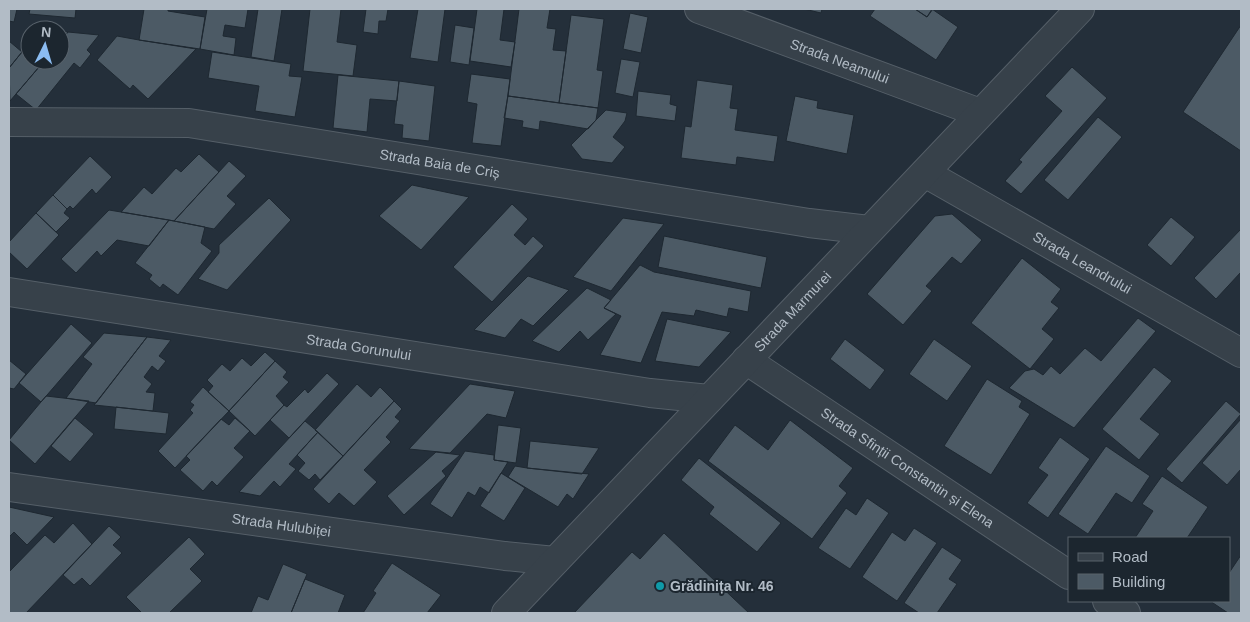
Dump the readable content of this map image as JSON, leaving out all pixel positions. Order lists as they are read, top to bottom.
{
  "streets": {
    "street": [
      "Strada Neamului",
      "Strada Baia de Criș",
      "Strada Leandrului",
      "Strada Marmurei",
      "Strada Gorunului",
      "Strada Sfinții Constantin și Elena",
      "Strada Hulubiței"
    ]
  },
  "crossings": [
    ["Strada Neamului", "Strada Marmurei"],
    ["Strada Baia de Criș", "Strada Marmurei"],
    ["Strada Leandrului", "Strada Marmurei"],
    ["Strada Marmurei", "Strada Gorunului"],
    ["Strada Marmurei", "Strada Sfinții Constantin și Elena"],
    ["Strada Marmurei", "Strada Hulubiței"]
  ],
  "places": ["Grădinița Nr. 46"],
  "legend": ["Road", "Building"],
  "north": "top"
}
